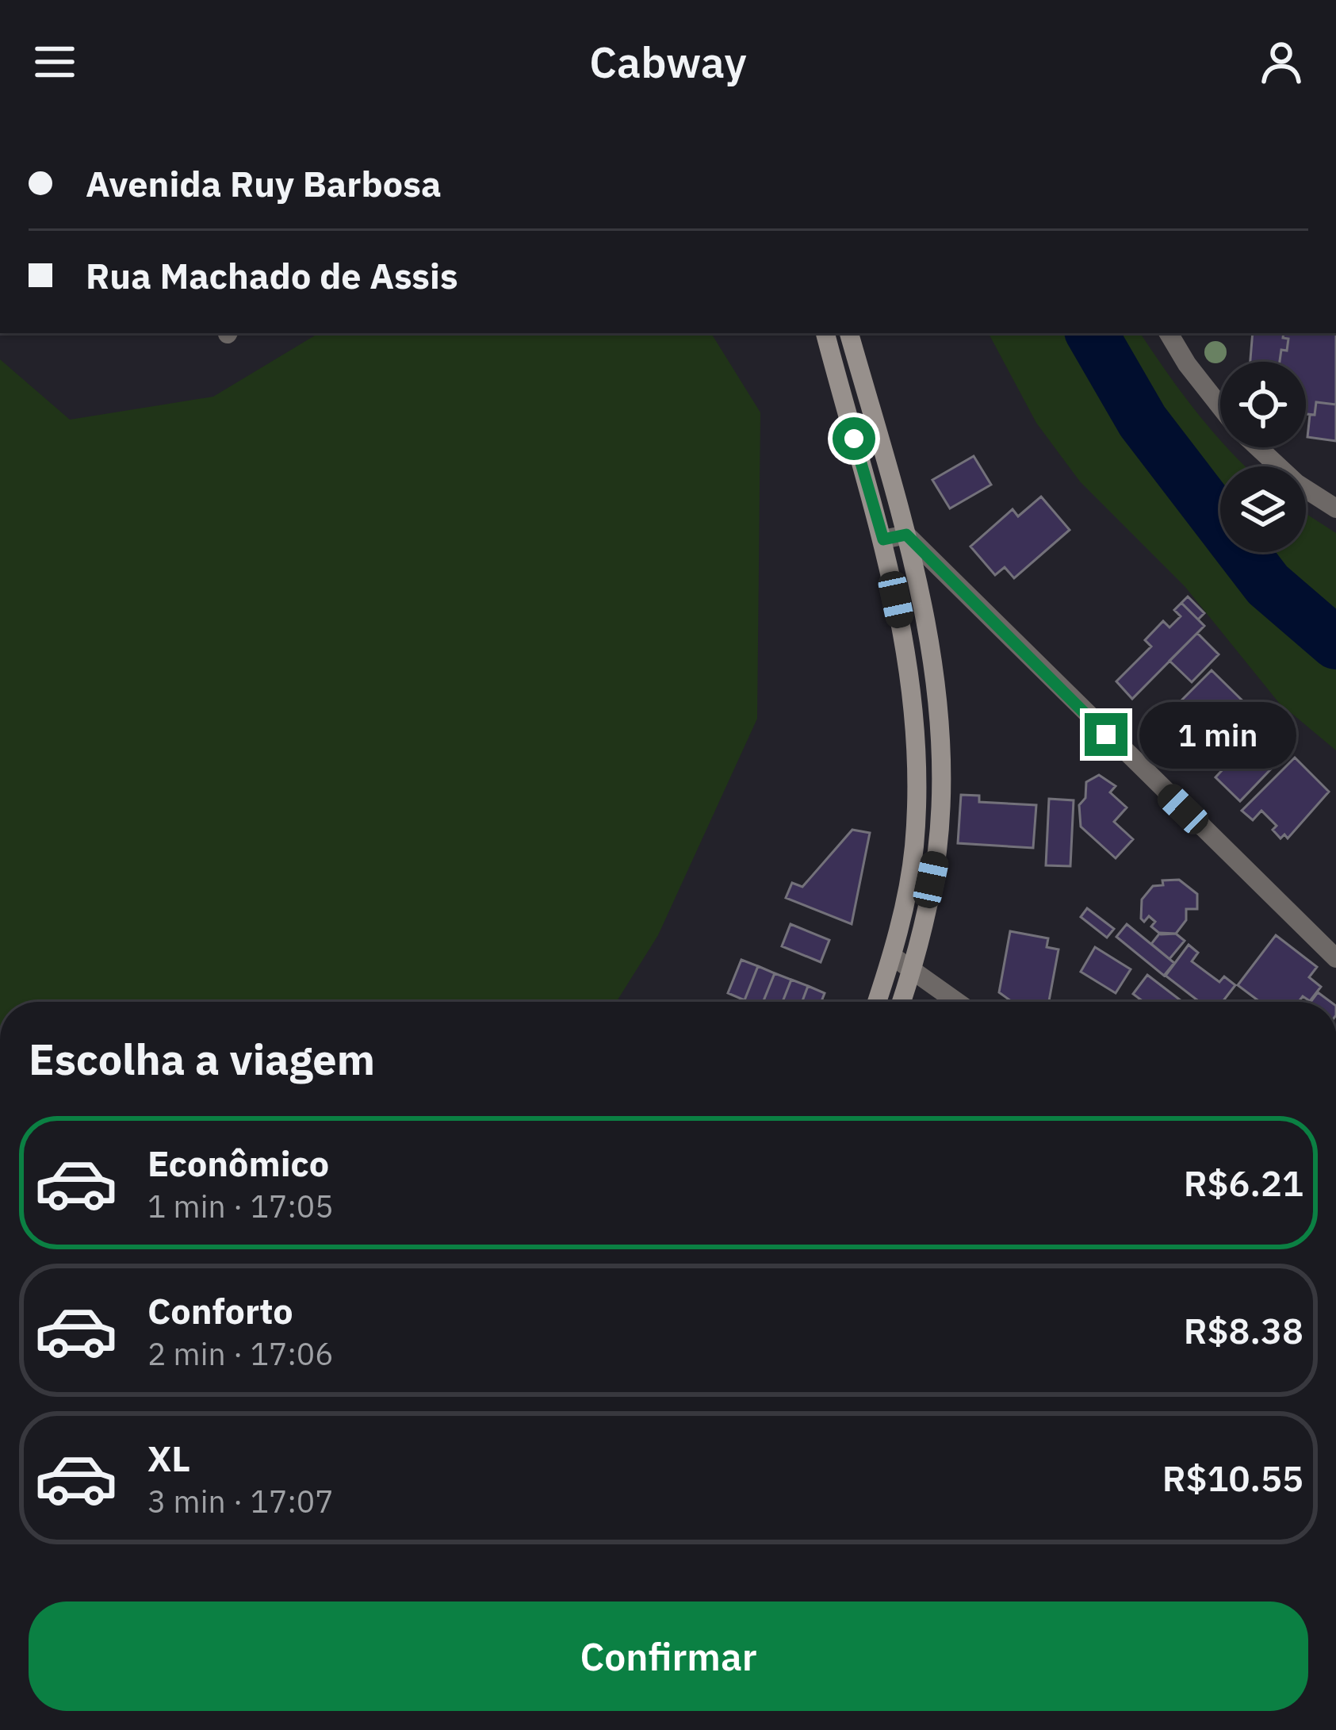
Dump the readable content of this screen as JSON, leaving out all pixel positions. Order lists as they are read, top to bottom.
{
  "page": {
    "header": "Cabway",
    "banner": ["Avenida Ruy Barbosa", "Rua Machado de Assis"],
    "bubble": "1 min",
    "heading": "Escolha a viagem",
    "list": [
      {
        "name": "Econômico",
        "note": "1 min · 17:05",
        "value": "R$6.21"
      },
      {
        "name": "Conforto",
        "note": "2 min · 17:06",
        "value": "R$8.38"
      },
      {
        "name": "XL",
        "note": "3 min · 17:07",
        "value": "R$10.55"
      }
    ],
    "buttons": "Confirmar"
  }
}
